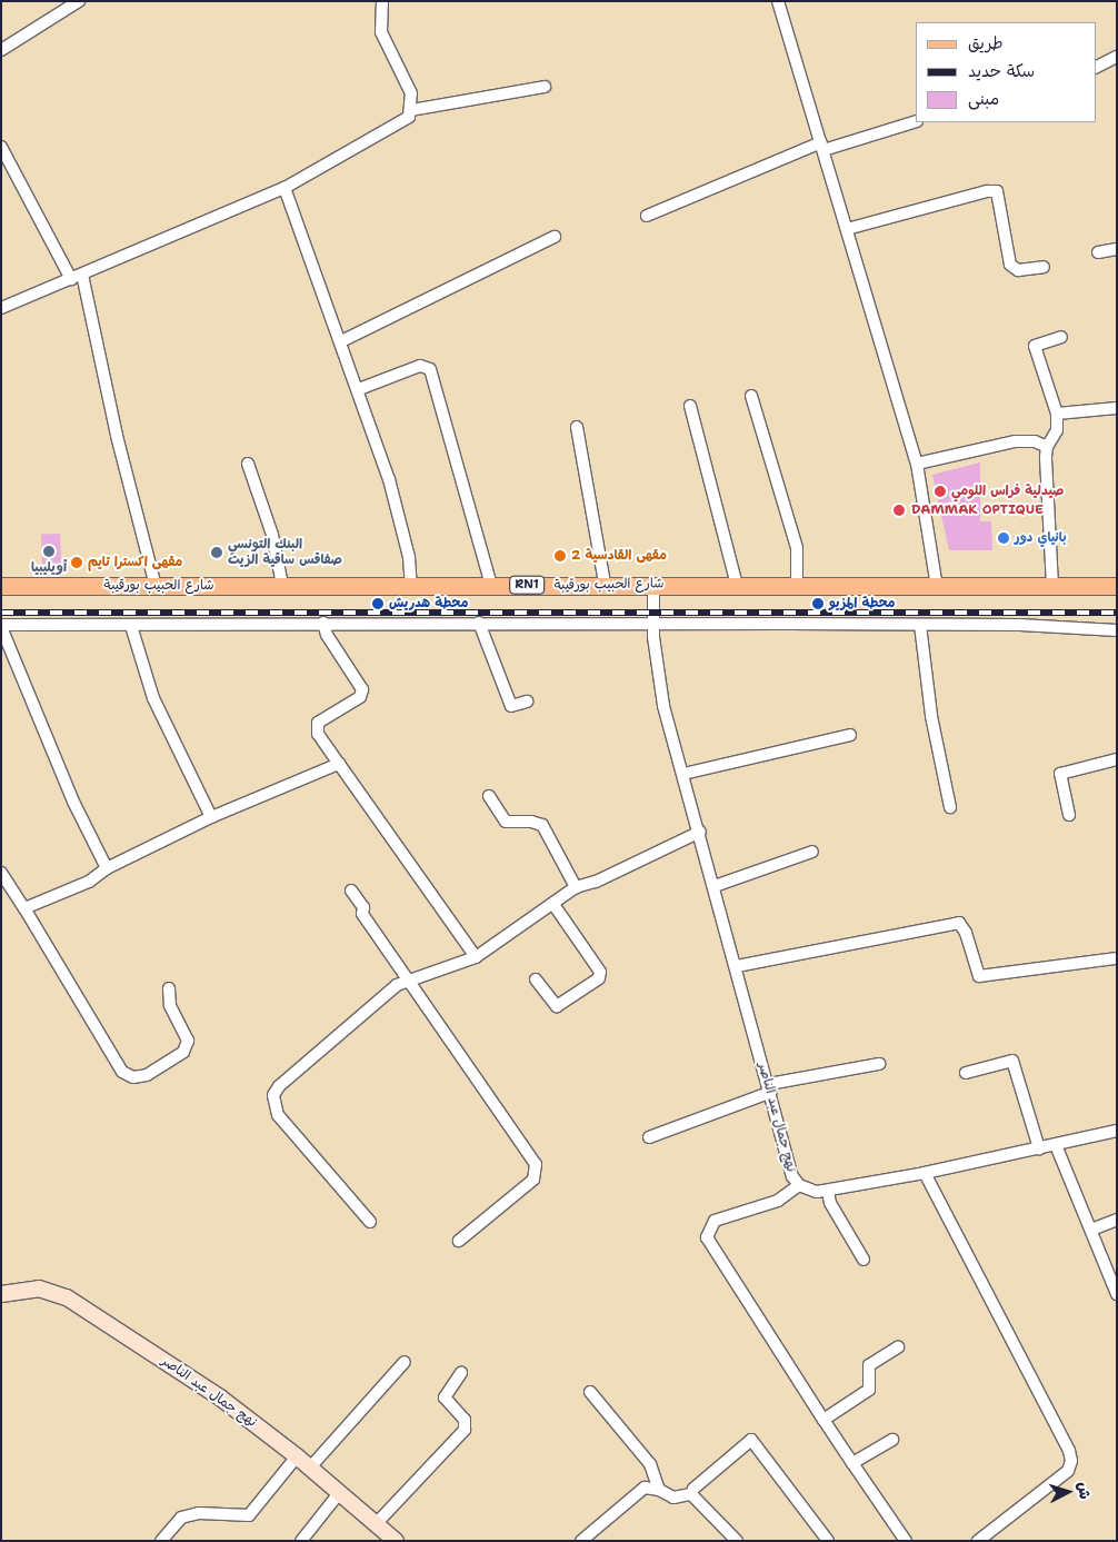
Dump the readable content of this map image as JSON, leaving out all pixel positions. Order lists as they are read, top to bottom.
{
  "streets": {
    "main road": ["RN1", "شارع الحبيب بورقيبة"],
    "street": ["نهج جمال عبد الناصر"]
  },
  "crossings": [
    ["شارع الحبيب بورقيبة", "نهج جمال عبد الناصر"]
  ],
  "places": [
    "صيدلية فراس اللومي",
    "DAMMAK OPTIQUE",
    "بانياي دور",
    "أويليبيا",
    "البنك التونسي صفاقس ساقية الزيت",
    "مقهى القادسية 2",
    "مقهى اكسترا تايم",
    "محطة هدريش",
    "محطة المزيو"
  ],
  "legend": ["طريق", "سكة حديد", "مبنى"],
  "north": "right"
}
